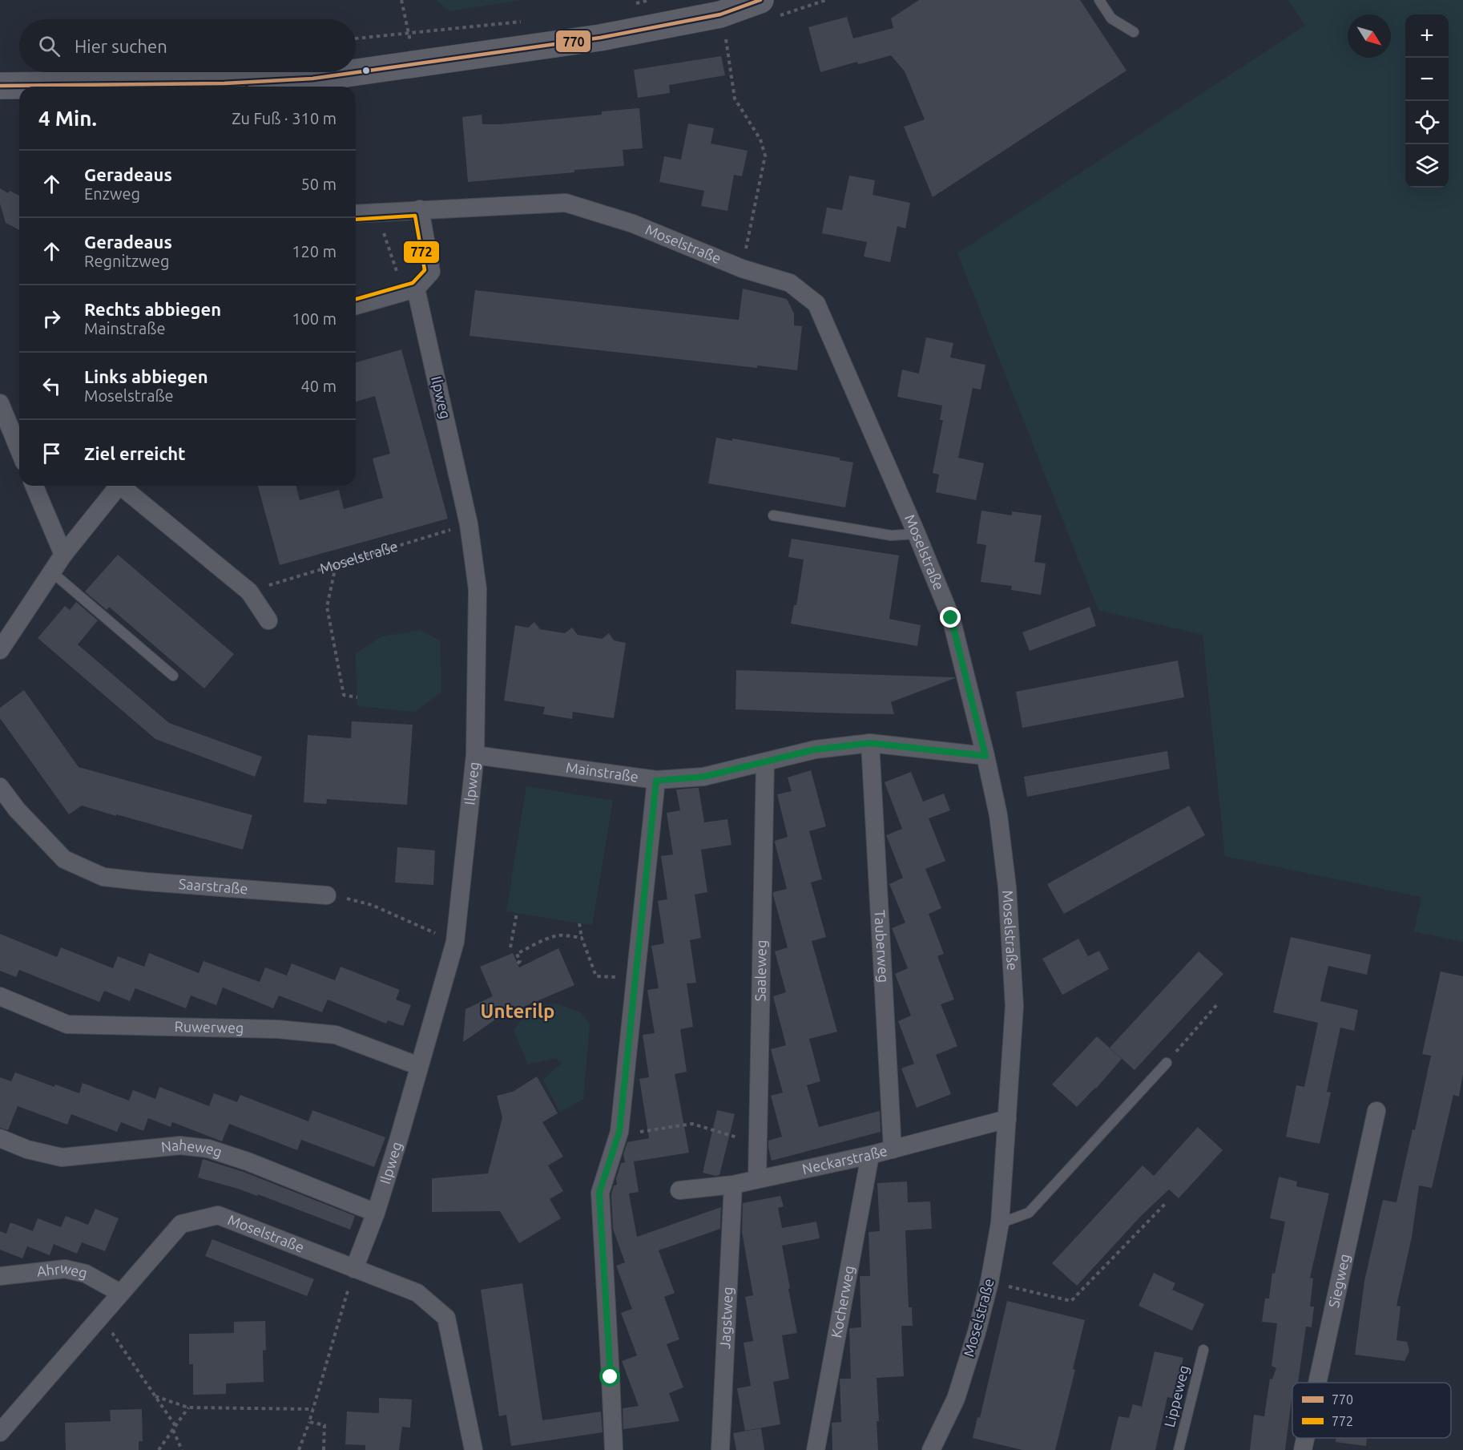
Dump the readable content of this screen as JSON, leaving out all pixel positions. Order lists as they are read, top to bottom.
{
  "streets": {
    "street": [
      "Moselstraße",
      "Ilpweg",
      "Mainstraße",
      "Saarstraße",
      "Tauberweg",
      "Saaleweg",
      "Ruwerweg",
      "Naheweg",
      "Neckarstraße",
      "Ahrweg",
      "Siegweg",
      "Kocherweg",
      "Jagstweg"
    ],
    "lane": ["Lippeweg"]
  },
  "crossings": [
    ["Moselstraße", "Ilpweg"],
    ["Moselstraße", "Mainstraße"],
    ["Moselstraße", "Neckarstraße"],
    ["Moselstraße", "Ahrweg"],
    ["Ilpweg", "Mainstraße"],
    ["Ilpweg", "Ruwerweg"],
    ["Ilpweg", "Naheweg"],
    ["Mainstraße", "Tauberweg"],
    ["Mainstraße", "Saaleweg"],
    ["Tauberweg", "Neckarstraße"],
    ["Saaleweg", "Neckarstraße"],
    ["Neckarstraße", "Kocherweg"],
    ["Neckarstraße", "Jagstweg"]
  ],
  "districts": ["Unterilp"],
  "lines": ["transit line 770", "transit line 772"],
  "legend": ["770", "772"],
  "north": "bottom right",
  "page": {
    "map_buttons": ["+", "−"],
    "search": "Hier suchen",
    "heading": ["4 Min.", "Zu Fuß · 310 m"],
    "list": [
      ["Geradeaus", "Enzweg", "50 m"],
      ["Geradeaus", "Regnitzweg", "120 m"],
      ["Rechts abbiegen", "Mainstraße", "100 m"],
      ["Links abbiegen", "Moselstraße", "40 m"],
      "Ziel erreicht"
    ]
  }
}
